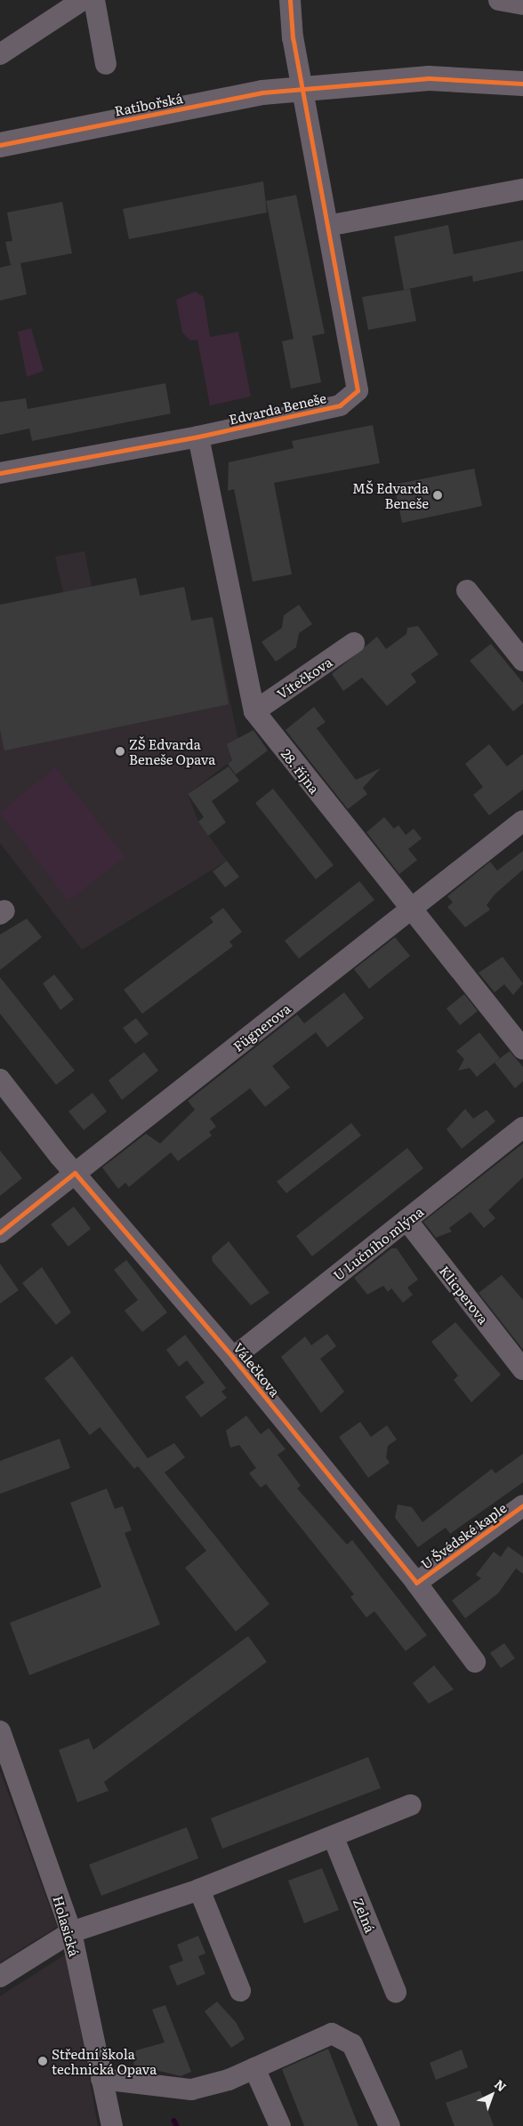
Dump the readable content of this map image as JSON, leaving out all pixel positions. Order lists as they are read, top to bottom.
{
  "streets": {
    "main road": ["Ratibořská"],
    "street": [
      "Edvarda Beneše",
      "Vítečkova",
      "28. října",
      "Fügnerova",
      "U Lučního mlýna",
      "Klicperova",
      "Válečkova",
      "U Švédské kaple",
      "Zelná",
      "Holasická"
    ]
  },
  "crossings": [
    ["Ratibořská", "Edvarda Beneše"],
    ["Edvarda Beneše", "28. října"],
    ["Vítečkova", "28. října"],
    ["28. října", "Fügnerova"],
    ["Fügnerova", "Válečkova"],
    ["U Lučního mlýna", "Klicperova"],
    ["U Lučního mlýna", "Válečkova"],
    ["Válečkova", "U Švédské kaple"]
  ],
  "places": ["MŠ Edvarda Beneše", "ZŠ Edvarda Beneše Opava", "Střední škola technická Opava"],
  "north": "top right"
}
